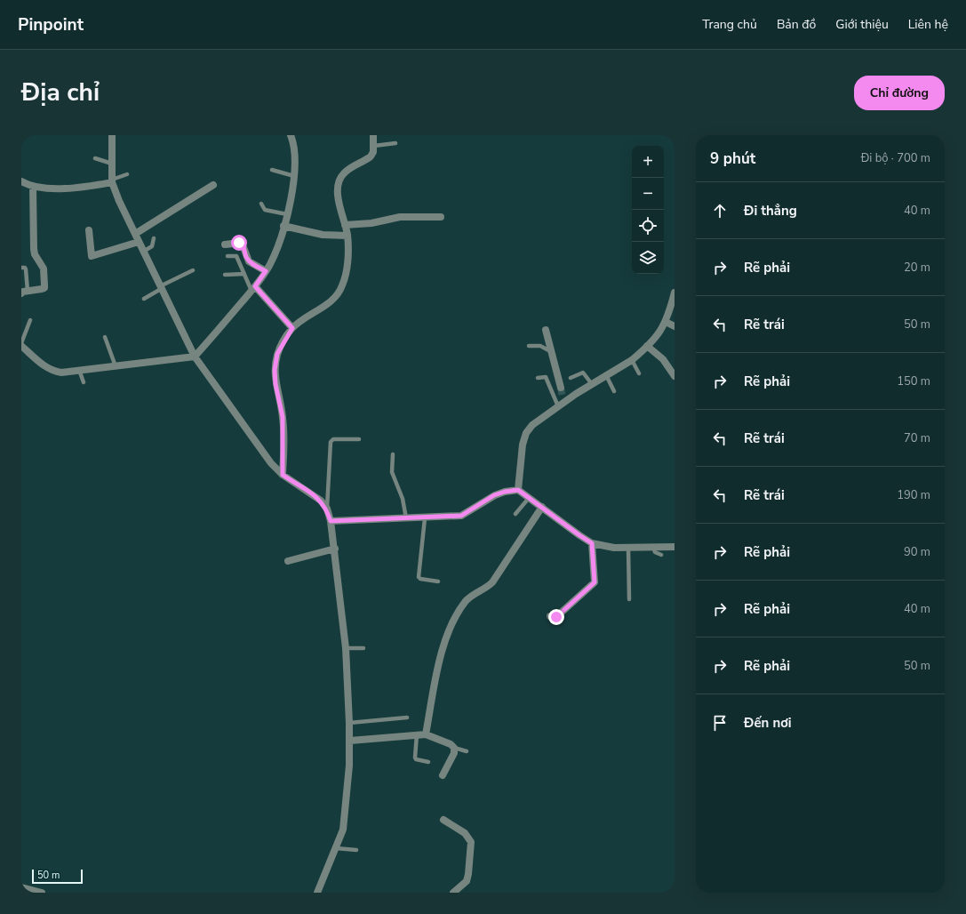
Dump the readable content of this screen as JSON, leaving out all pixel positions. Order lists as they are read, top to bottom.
{
  "scale_bar": "50 m",
  "page": {
    "header": "Pinpoint",
    "nav": [
      "Trang chủ",
      "Bản đồ",
      "Giới thiệu",
      "Liên hệ"
    ],
    "title": "Địa chỉ",
    "buttons": "Chỉ đường",
    "heading": ["9 phút", "Đi bộ · 700 m"],
    "map_buttons": ["+", "−"],
    "list": [
      ["Đi thẳng", "40 m"],
      ["Rẽ phải", "20 m"],
      ["Rẽ trái", "50 m"],
      ["Rẽ phải", "150 m"],
      ["Rẽ trái", "70 m"],
      ["Rẽ trái", "190 m"],
      ["Rẽ phải", "90 m"],
      ["Rẽ phải", "40 m"],
      ["Rẽ phải", "50 m"],
      "Đến nơi"
    ],
    "scale": "50 m"
  }
}
